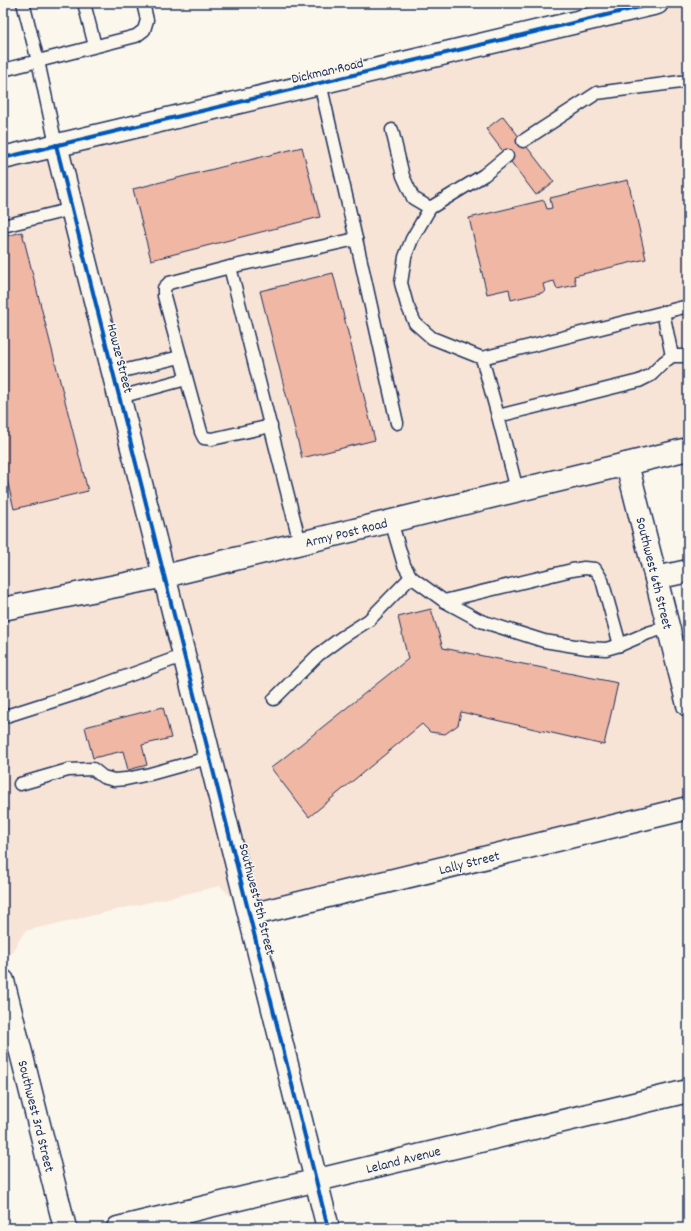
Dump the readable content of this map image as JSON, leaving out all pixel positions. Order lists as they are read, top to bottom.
{
  "streets": {
    "street": [
      "Dickman Road",
      "Howze Street",
      "Army Post Road",
      "Southwest 6th Street",
      "Lally Street",
      "Southwest 5th Street",
      "Southwest 3rd Street",
      "Leland Avenue"
    ]
  },
  "crossings": [
    ["Dickman Road", "Howze Street"],
    ["Howze Street", "Army Post Road"],
    ["Howze Street", "Southwest 5th Street"],
    ["Army Post Road", "Southwest 6th Street"],
    ["Army Post Road", "Southwest 5th Street"],
    ["Lally Street", "Southwest 5th Street"],
    ["Southwest 5th Street", "Leland Avenue"]
  ]
}
